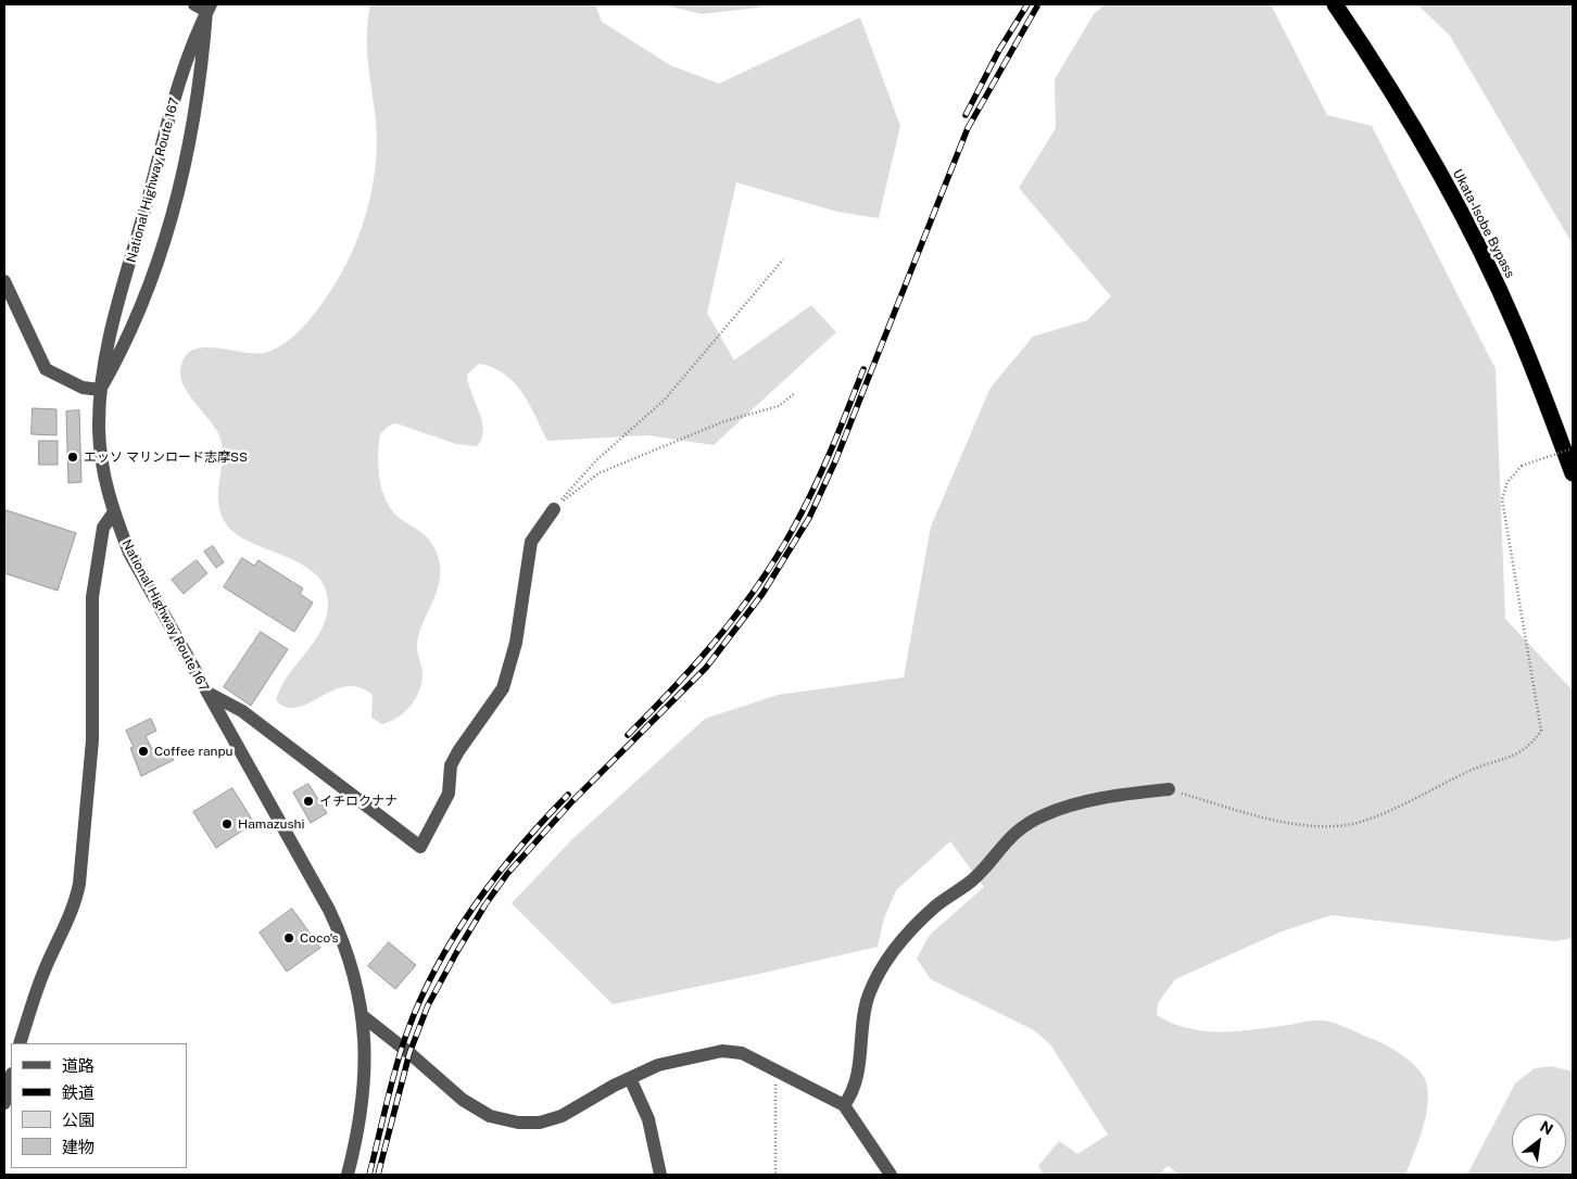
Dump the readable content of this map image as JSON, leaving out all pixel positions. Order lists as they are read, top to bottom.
{
  "streets": {
    "highway": ["Ukata-Isobe Bypass"],
    "street": ["National Highway Route 167"]
  },
  "places": [
    "エッソ マリンロード志摩SS",
    "Coffee ranpu",
    "イチロクナナ",
    "Hamazushi",
    "Coco's"
  ],
  "legend": [
    "道路",
    "鉄道",
    "公園",
    "建物"
  ],
  "north": "top right"
}
